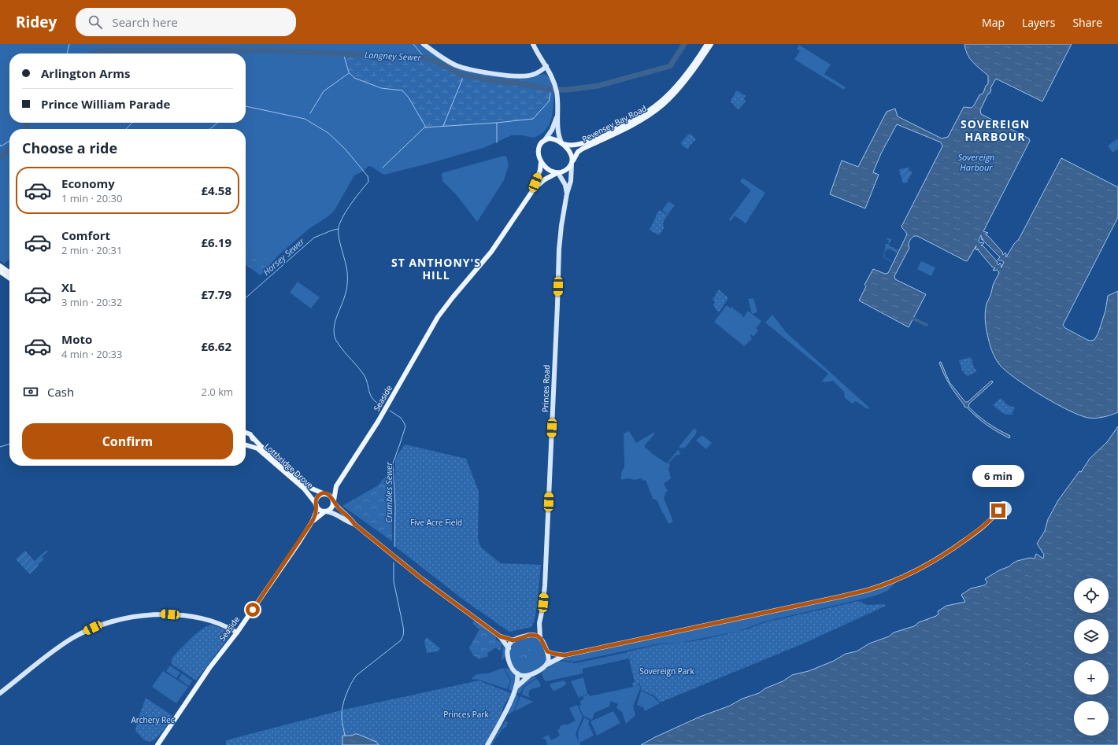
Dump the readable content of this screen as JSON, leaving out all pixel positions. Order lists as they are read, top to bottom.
{
  "streets": {
    "main road": ["Pevensey Bay Road", "Seaside", "Lottbridge Drove"],
    "street": ["Princes Road"]
  },
  "crossings": [
    ["Pevensey Bay Road", "Princes Road"],
    ["Seaside", "Lottbridge Drove"]
  ],
  "districts": ["SOVEREIGN HARBOUR", "ST ANTHONY'S HILL"],
  "water": [
    "Langney Sewer",
    "Sovereign Harbour",
    "Horsey Sewer",
    "Crumbles Sewer"
  ],
  "parks": [
    "Five Acre Field",
    "Sovereign Park",
    "Princes Park",
    "Archery Rec"
  ],
  "page": {
    "header": "Ridey",
    "search": "Search here",
    "nav": ["Map", "Layers", "Share"],
    "banner": ["Arlington Arms", "Prince William Parade"],
    "heading": "Choose a ride",
    "list": [
      {
        "name": "Economy",
        "note": "1 min · 20:30",
        "value": "£4.58"
      },
      {
        "name": "Comfort",
        "note": "2 min · 20:31",
        "value": "£6.19"
      },
      {
        "name": "XL",
        "note": "3 min · 20:32",
        "value": "£7.79"
      },
      {
        "name": "Moto",
        "note": "4 min · 20:33",
        "value": "£6.62"
      }
    ],
    "pay": ["Cash", "2.0 km"],
    "buttons": "Confirm",
    "bubble": "6 min",
    "map_buttons": ["+", "−"]
  }
}
